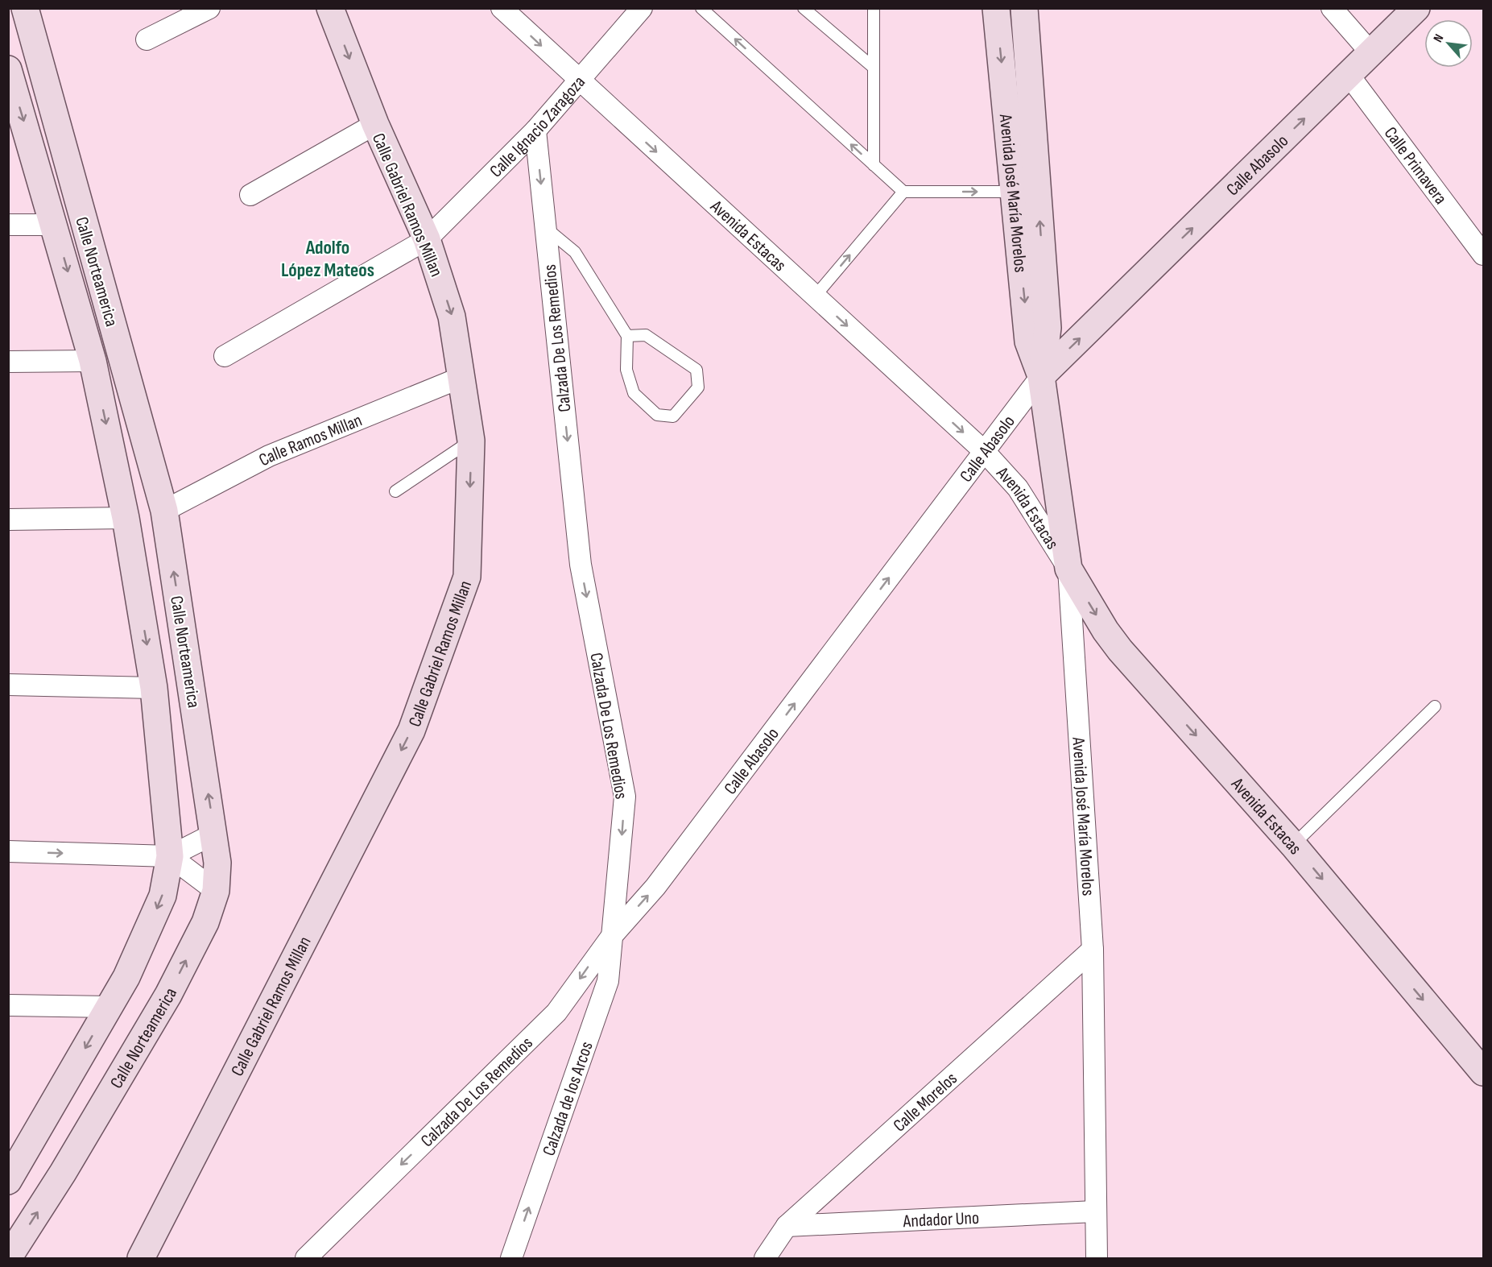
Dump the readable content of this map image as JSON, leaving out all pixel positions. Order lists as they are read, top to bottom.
{
  "streets": {
    "street": [
      "Calle Ignacio Zaragoza",
      "Calle Primavera",
      "Calle Abasolo",
      "Avenida José María Morelos",
      "Calle Gabriel Ramos Millan",
      "Avenida Estacas",
      "Calle Norteamerica",
      "Calzada De Los Remedios",
      "Calle Ramos Millan",
      "Calzada de los Arcos",
      "Calle Morelos",
      "Andador Uno"
    ]
  },
  "crossings": [
    ["Calle Ignacio Zaragoza", "Calle Gabriel Ramos Millan"],
    ["Calle Ignacio Zaragoza", "Avenida Estacas"],
    ["Calle Ignacio Zaragoza", "Calzada De Los Remedios"],
    ["Calle Primavera", "Calle Abasolo"],
    ["Calle Abasolo", "Avenida José María Morelos"],
    ["Calle Abasolo", "Avenida Estacas"],
    ["Calle Abasolo", "Calzada De Los Remedios"],
    ["Calle Abasolo", "Calzada de los Arcos"],
    ["Avenida José María Morelos", "Avenida Estacas"],
    ["Avenida José María Morelos", "Calle Morelos"],
    ["Avenida José María Morelos", "Andador Uno"],
    ["Calle Gabriel Ramos Millan", "Calle Ramos Millan"],
    ["Calle Norteamerica", "Calle Ramos Millan"],
    ["Calzada De Los Remedios", "Calzada de los Arcos"],
    ["Calle Morelos", "Andador Uno"]
  ],
  "one_way": [
    "Calle Abasolo",
    "Calle Gabriel Ramos Millan",
    "Avenida Estacas",
    "Calzada De Los Remedios",
    "Calzada de los Arcos"
  ],
  "districts": ["Adolfo López Mateos"],
  "north": "top left"
}
